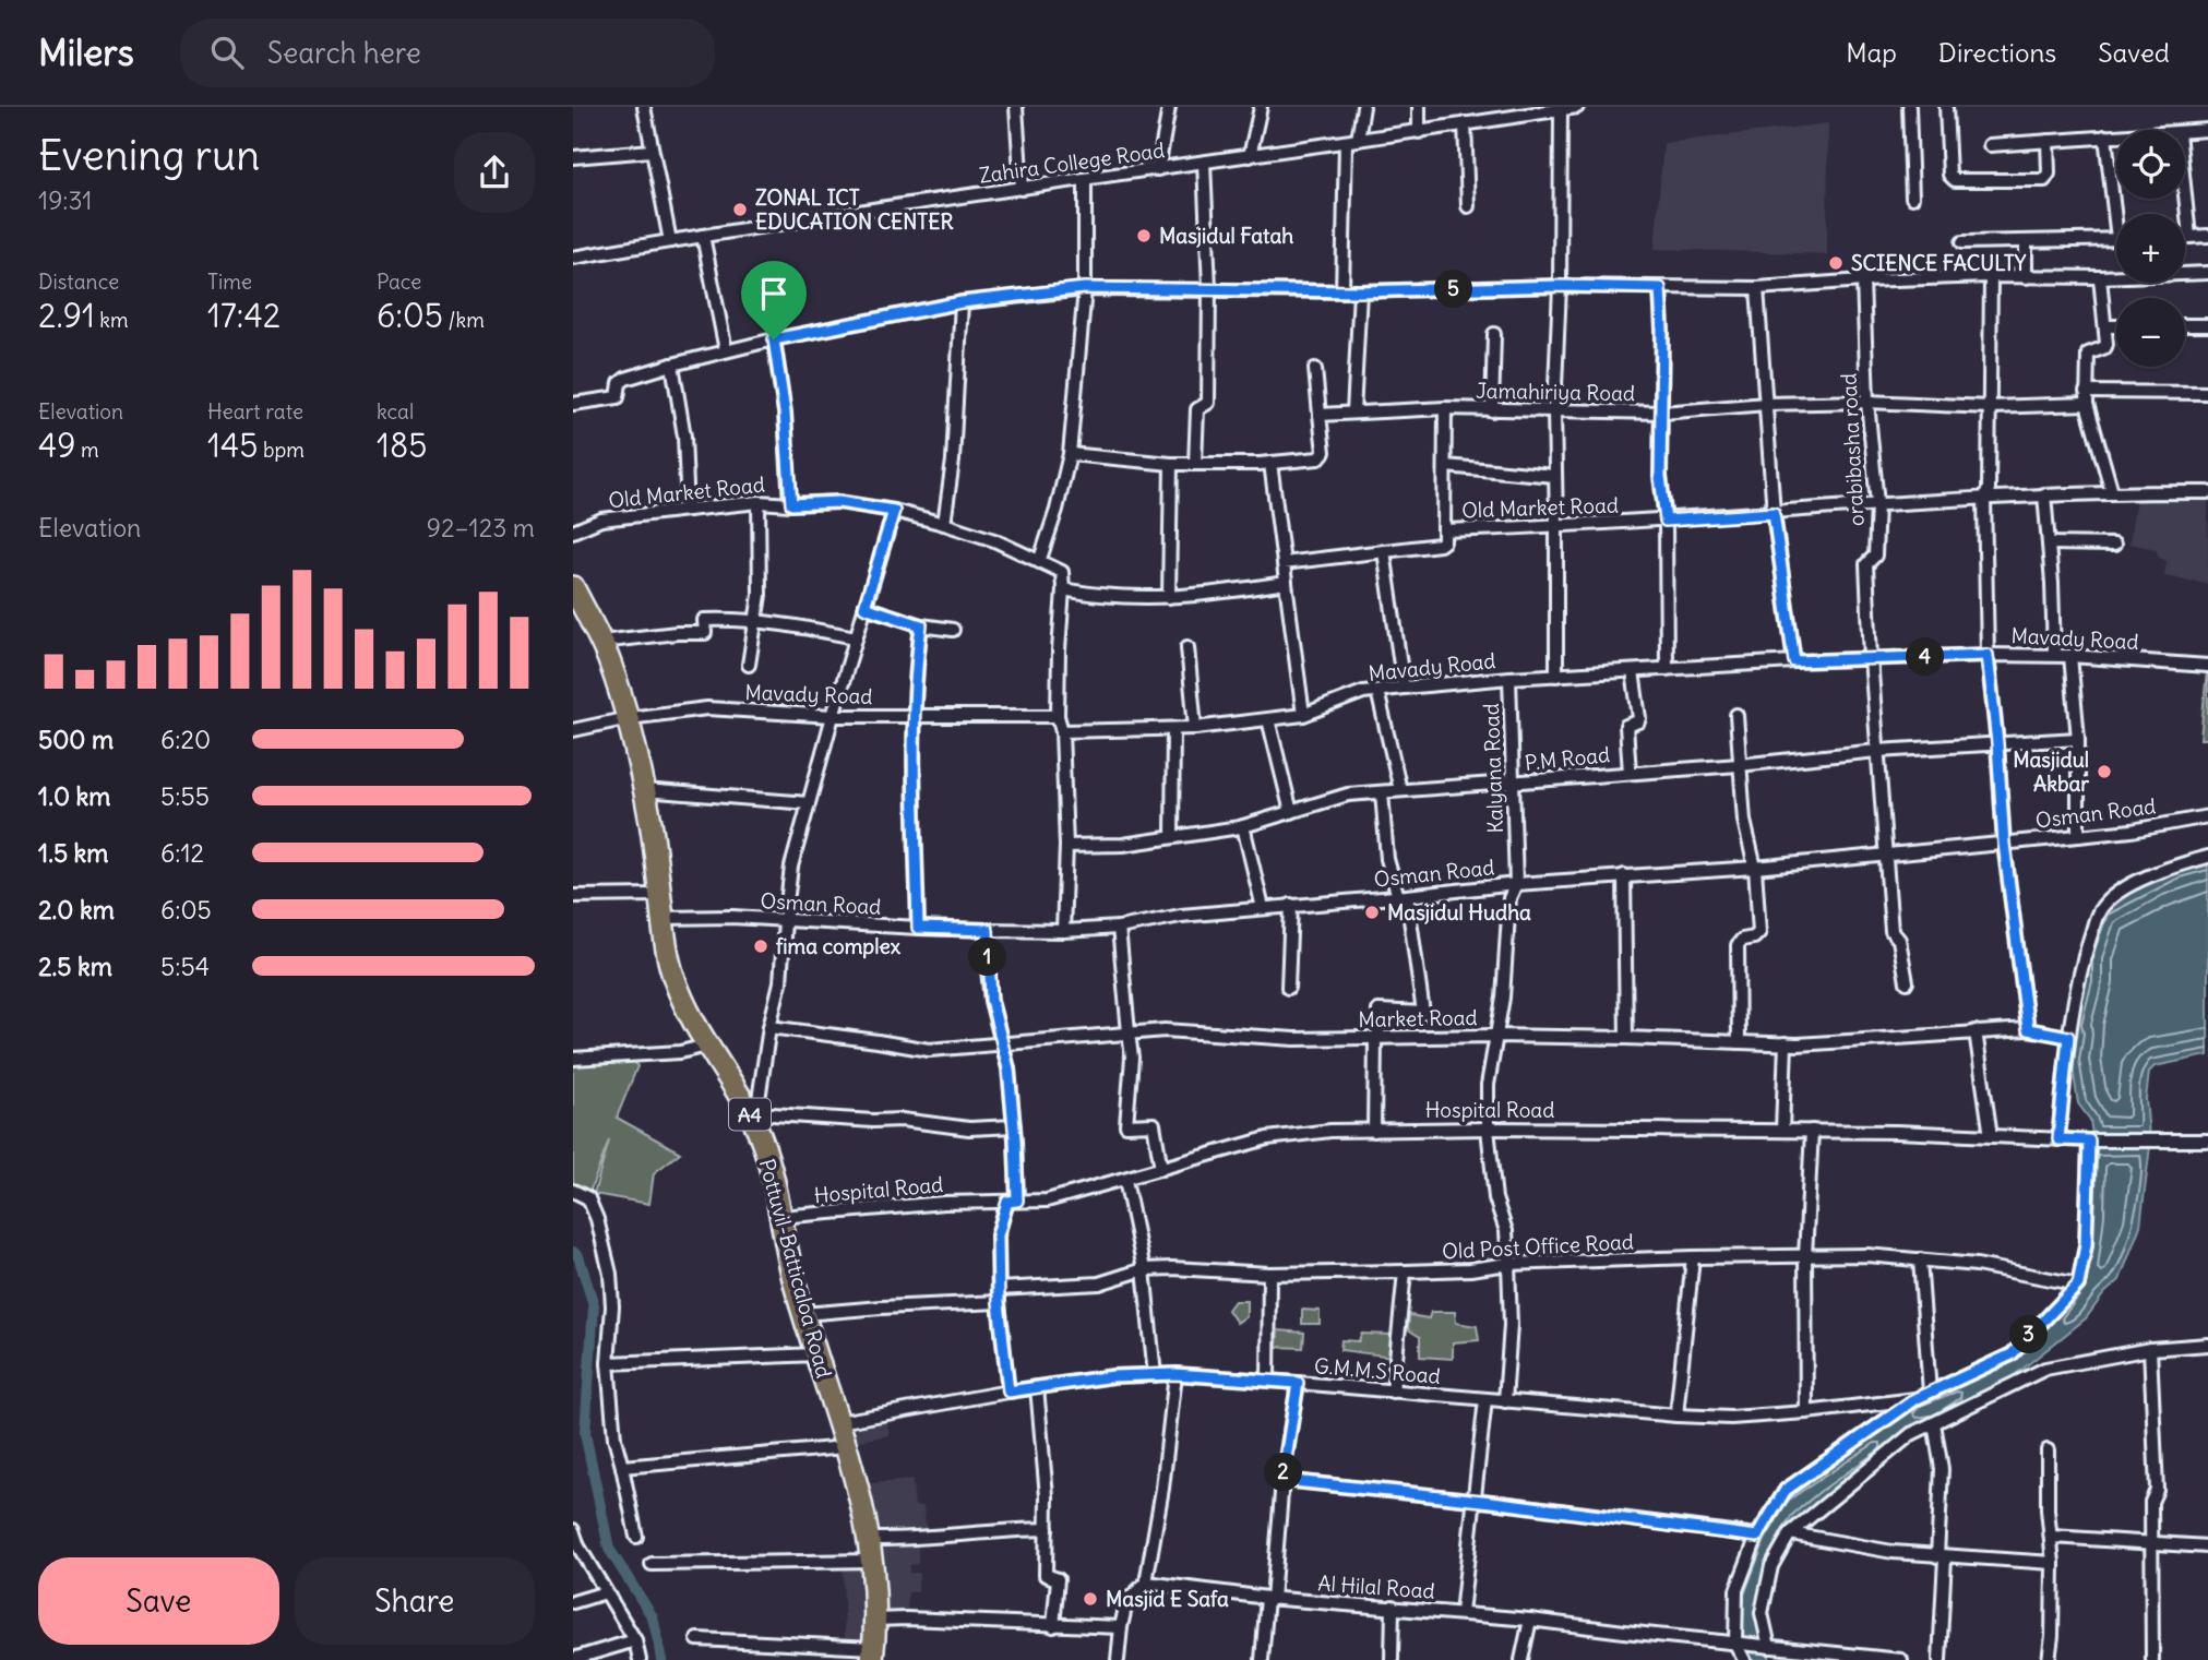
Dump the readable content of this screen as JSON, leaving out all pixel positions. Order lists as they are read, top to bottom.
{
  "streets": {
    "highway": ["A4", "Pottuvil-Batticaloa Road"],
    "street": [
      "Zahira College Road",
      "Jamahiriya Road",
      "orabibasha road",
      "Old Market Road",
      "Mavady Road",
      "P.M Road",
      "Kalyana Road",
      "Osman Road",
      "Market Road",
      "Hospital Road",
      "Old Post Office Road",
      "G.M.M.S Road",
      "Al Hilal Road"
    ]
  },
  "crossings": [
    ["Jamahiriya Road", "orabibasha road"],
    ["orabibasha road", "Old Market Road"],
    ["orabibasha road", "Mavady Road"],
    ["orabibasha road", "P.M Road"],
    ["orabibasha road", "Osman Road"],
    ["Mavady Road", "Kalyana Road"],
    ["Mavady Road", "Pottuvil-Batticaloa Road"],
    ["P.M Road", "Kalyana Road"],
    ["Kalyana Road", "Osman Road"],
    ["Kalyana Road", "Market Road"],
    ["Kalyana Road", "Hospital Road"],
    ["Kalyana Road", "Old Post Office Road"],
    ["Kalyana Road", "G.M.M.S Road"],
    ["Osman Road", "Pottuvil-Batticaloa Road"],
    ["Hospital Road", "Pottuvil-Batticaloa Road"],
    ["Old Post Office Road", "Pottuvil-Batticaloa Road"],
    ["Pottuvil-Batticaloa Road", "G.M.M.S Road"]
  ],
  "places": [
    "ZONAL ICT EDUCATION CENTER",
    "Masjidul Fatah",
    "SCIENCE FACULTY",
    "Masjidul Akbar",
    "Masjidul Hudha",
    "fima complex",
    "Masjid E Safa"
  ],
  "page": {
    "header": "Milers",
    "search": "Search here",
    "nav": ["Map", "Directions", "Saved"],
    "heading": ["Evening run", "19:31"],
    "map_buttons": ["+", "−"],
    "stats": [
      ["Distance", "2.91 km"],
      ["Time", "17:42"],
      ["Pace", "6:05 /km"],
      ["Elevation", "49 m"],
      ["Heart rate", "145 bpm"],
      ["kcal", "185"]
    ],
    "pins": [
      "5",
      "4",
      "1",
      "3",
      "2"
    ],
    "chart": ["Elevation", "92–123 m"],
    "list": [
      {
        "name": "500 m",
        "note": "6:20"
      },
      {
        "name": "1.0 km",
        "note": "5:55"
      },
      {
        "name": "1.5 km",
        "note": "6:12"
      },
      {
        "name": "2.0 km",
        "note": "6:05"
      },
      {
        "name": "2.5 km",
        "note": "5:54"
      }
    ],
    "buttons": ["Save", "Share"]
  }
}
